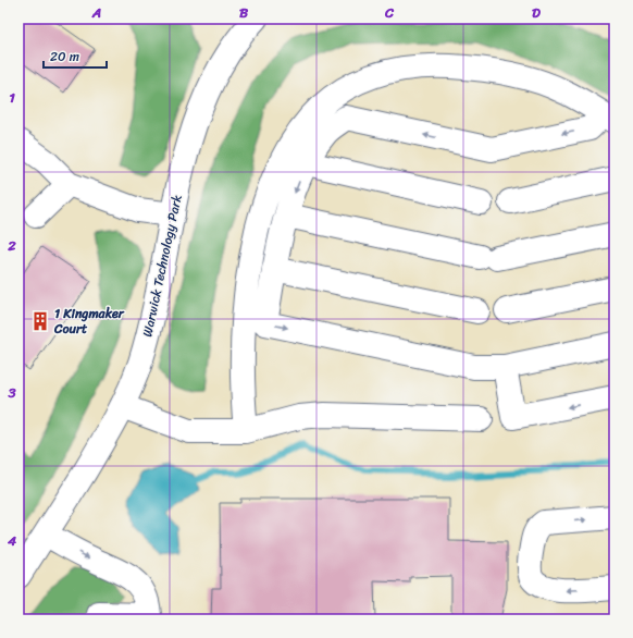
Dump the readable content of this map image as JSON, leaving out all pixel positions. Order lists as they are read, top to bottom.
{
  "streets": {
    "street": ["Warwick Technology Park"]
  },
  "places": {
    "building": ["1 Kingmaker Court"]
  },
  "scale_bar": "20 m",
  "grid": {
    "columns": [
      "A",
      "B",
      "C",
      "D"
    ],
    "rows": [
      "1",
      "2",
      "3",
      "4"
    ]
  }
}
